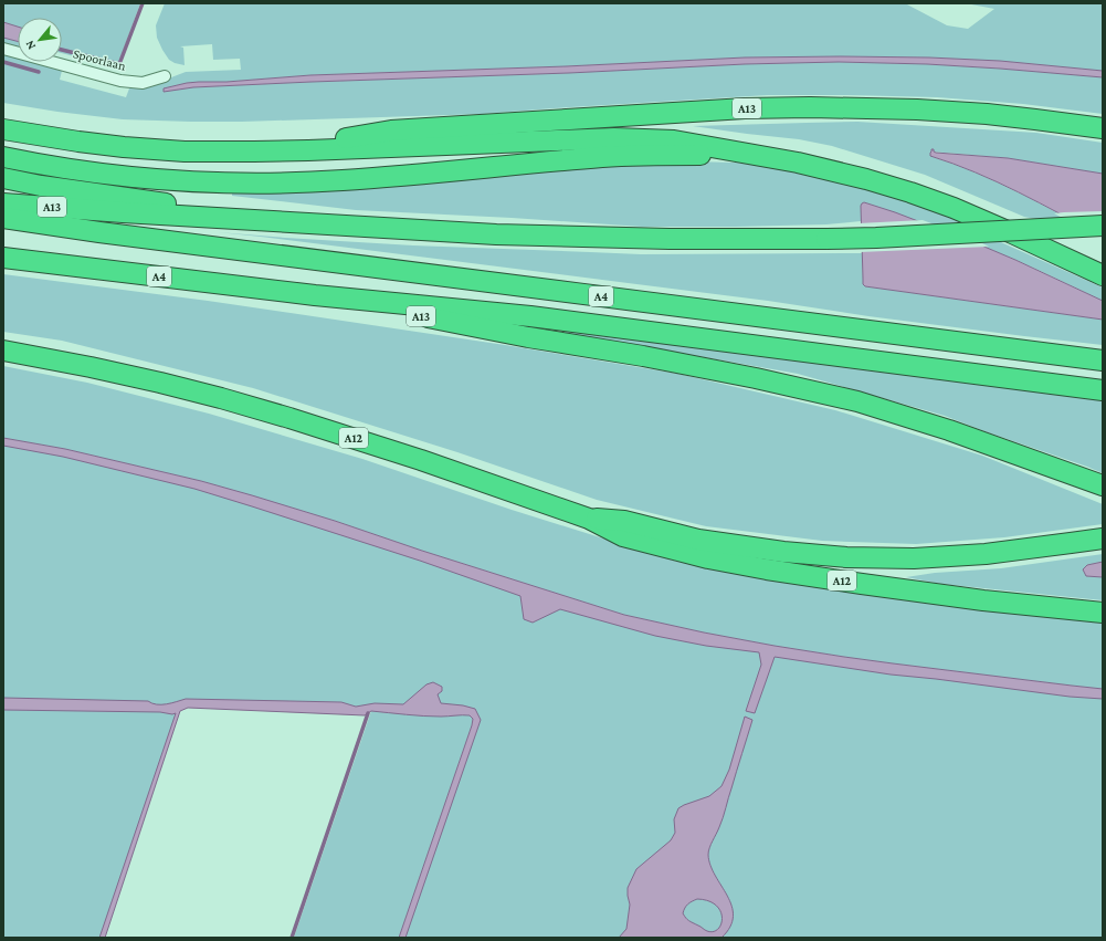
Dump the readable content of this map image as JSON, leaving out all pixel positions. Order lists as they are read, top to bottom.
{
  "streets": {
    "highway": ["A13", "A4", "A12"],
    "street": ["Spoorlaan"]
  },
  "crossings": [
    ["A13", "A4"]
  ],
  "north": "bottom left"
}
